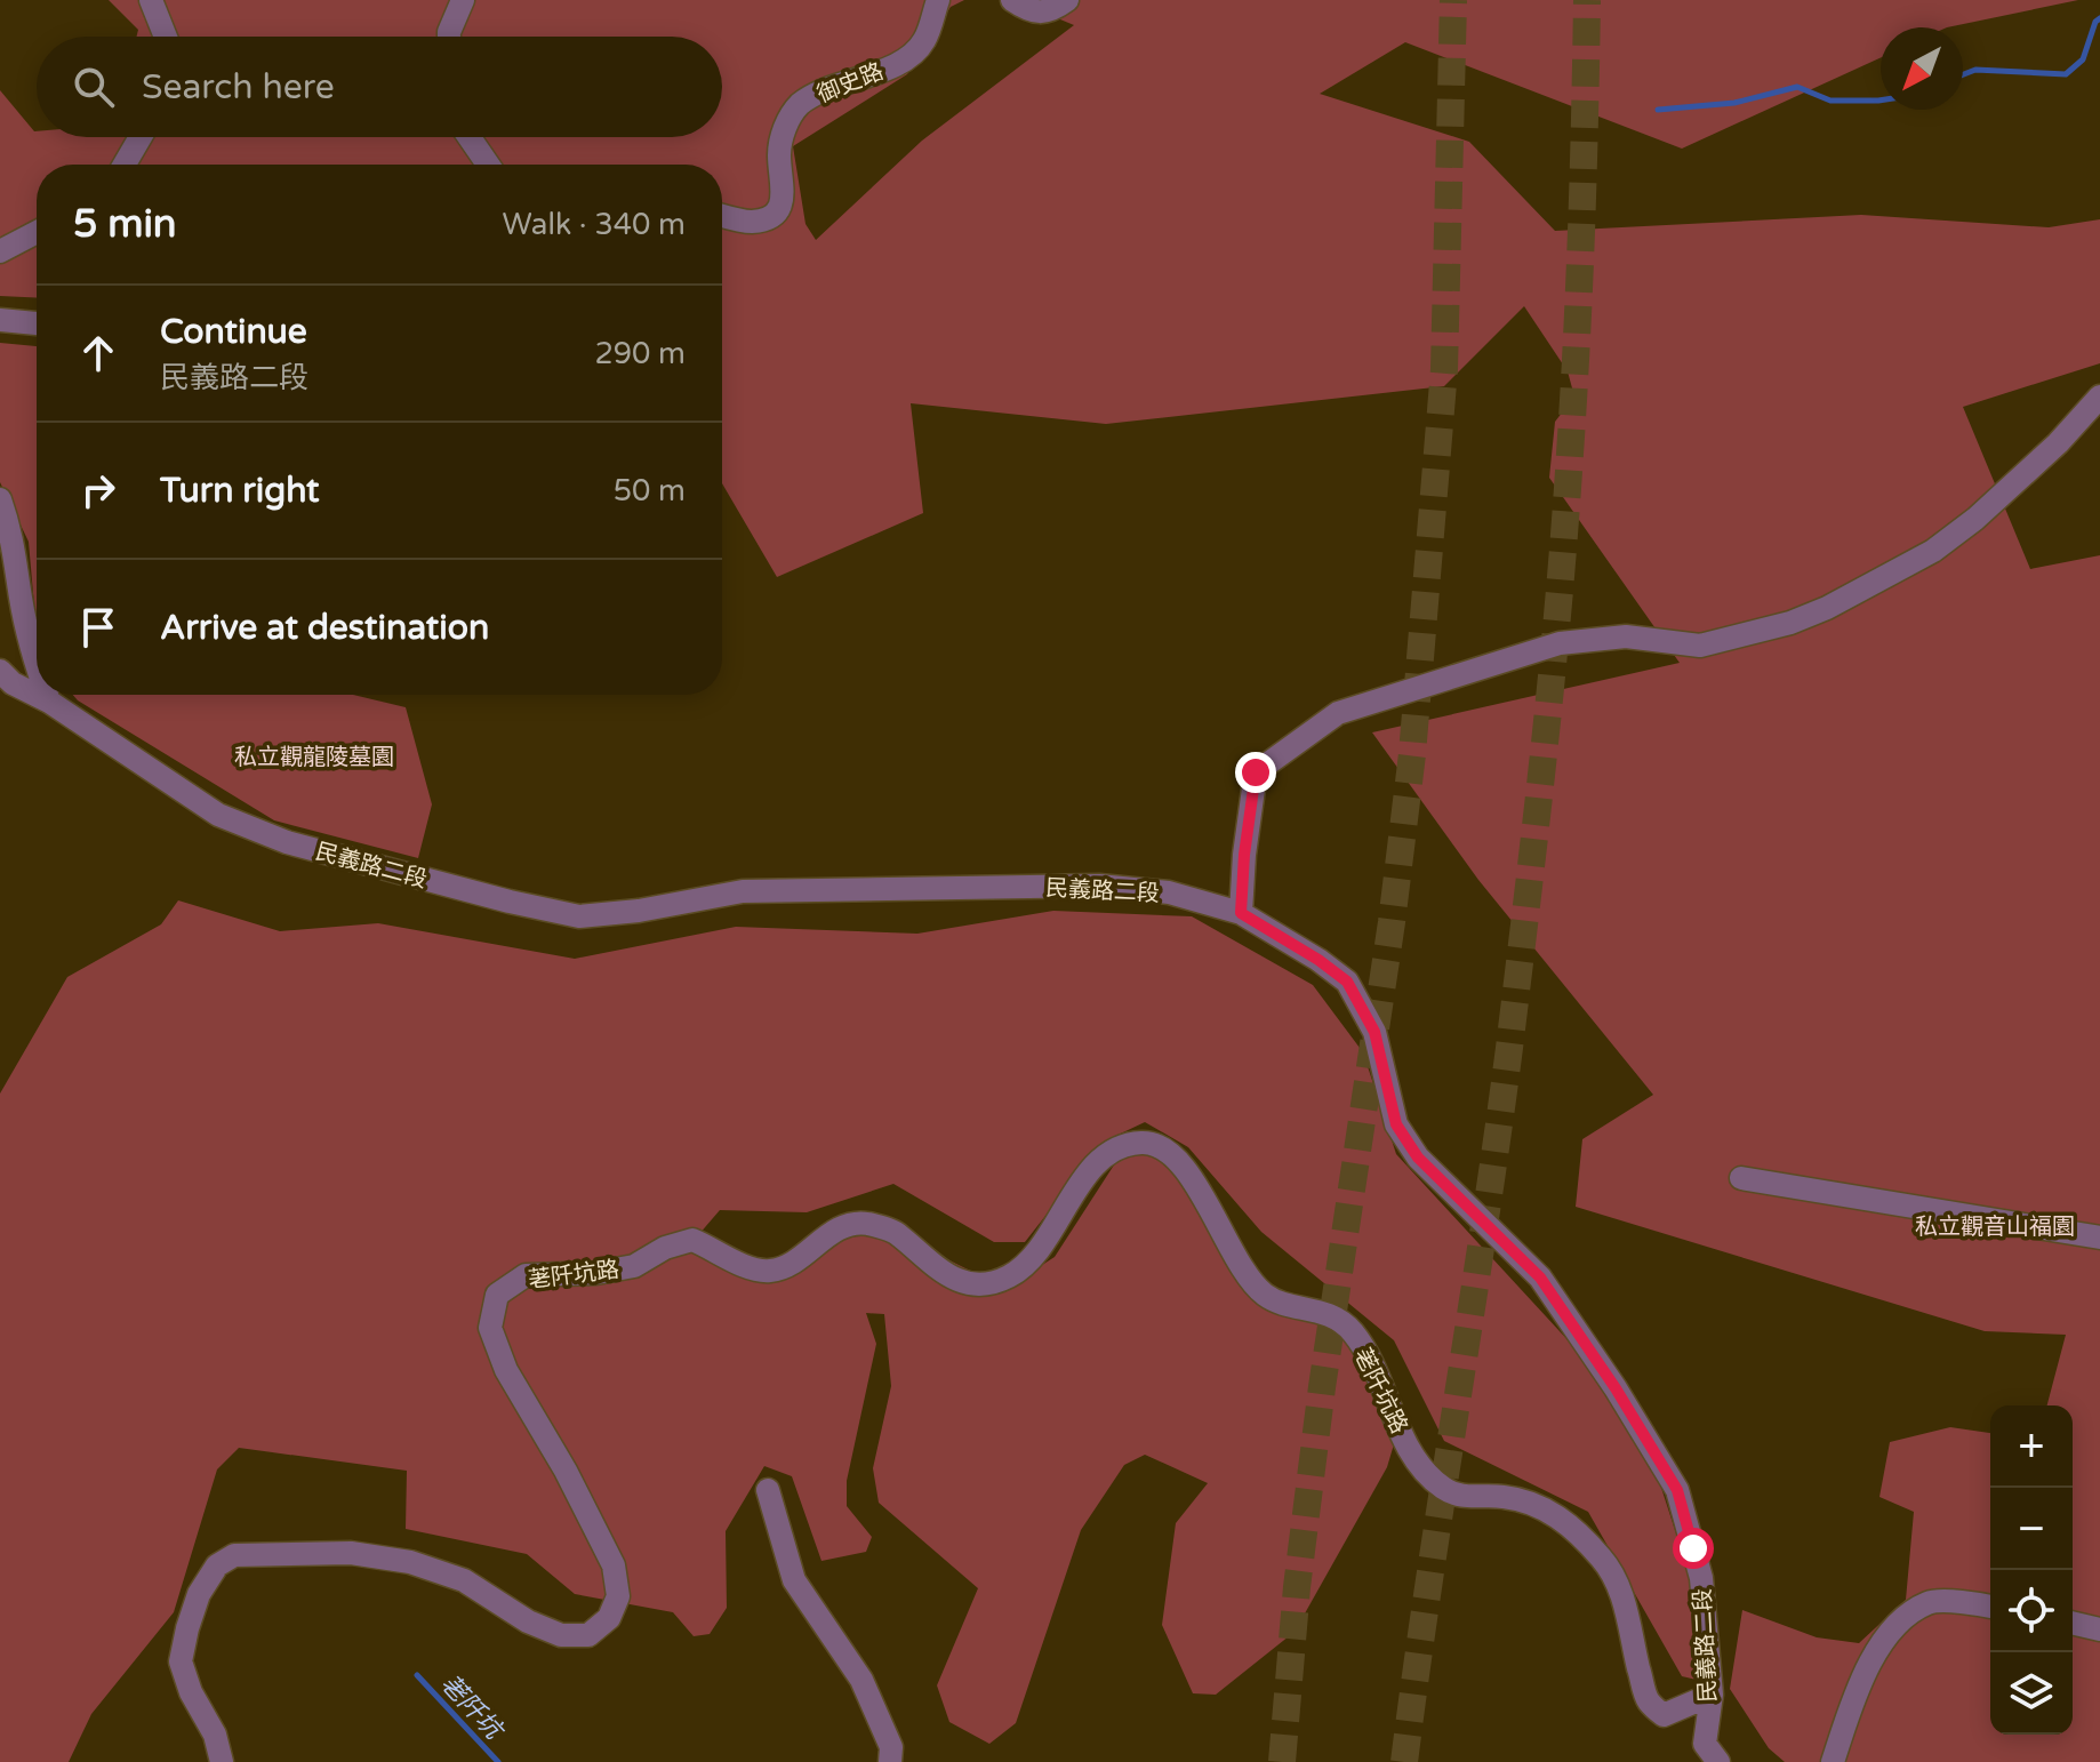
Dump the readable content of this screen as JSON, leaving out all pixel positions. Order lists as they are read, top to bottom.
{
  "streets": {
    "street": ["御史路", "民義路二段", "荖阡坑路"]
  },
  "crossings": [
    ["民義路二段", "荖阡坑路"]
  ],
  "water": ["荖阡坑"],
  "parks": ["私立觀龍陵墓園", "私立觀音山福園"],
  "north": "bottom left",
  "page": {
    "search": "Search here",
    "heading": ["5 min", "Walk · 340 m"],
    "list": [
      ["Continue", "民義路二段", "290 m"],
      ["Turn right", "50 m"],
      "Arrive at destination"
    ],
    "map_buttons": ["+", "−"]
  }
}
